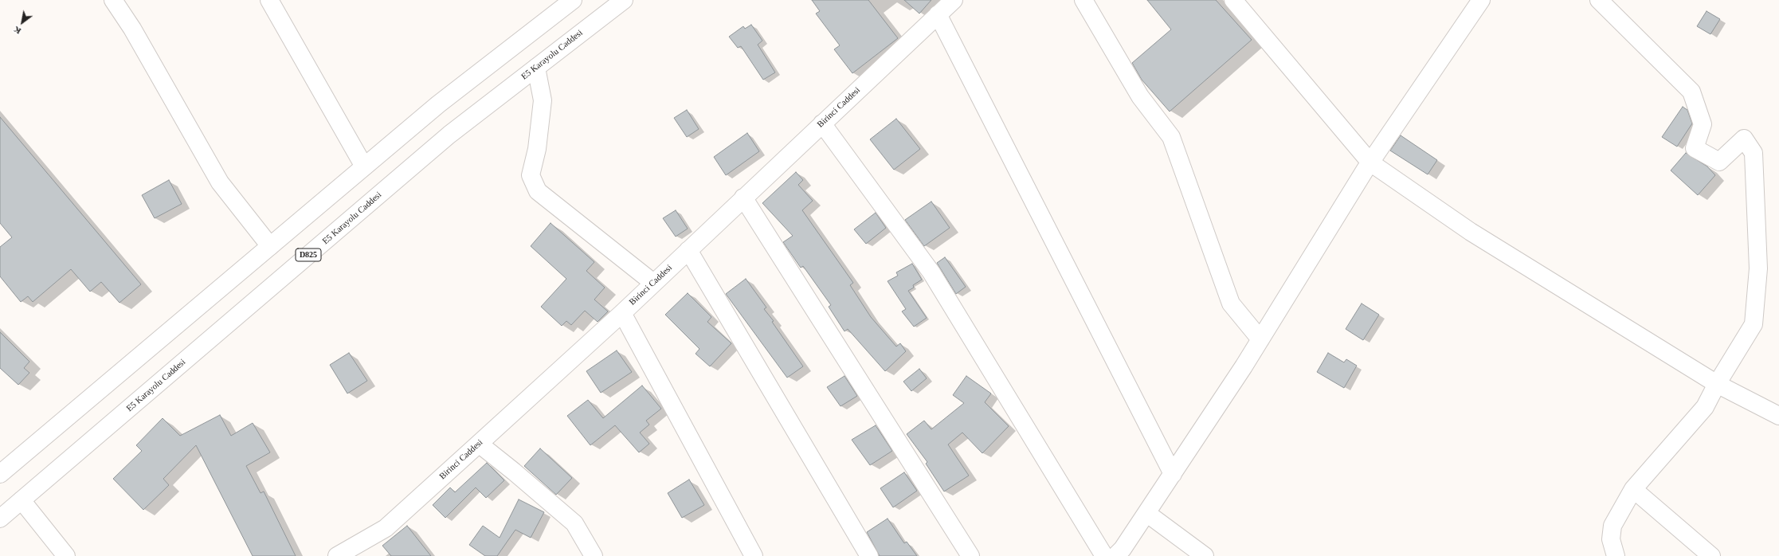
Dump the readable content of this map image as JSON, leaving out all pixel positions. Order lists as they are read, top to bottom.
{
  "streets": {
    "main road": ["E5 Karayolu Caddesi", "Birinci Caddesi", "D825"]
  },
  "north": "bottom left"
}
